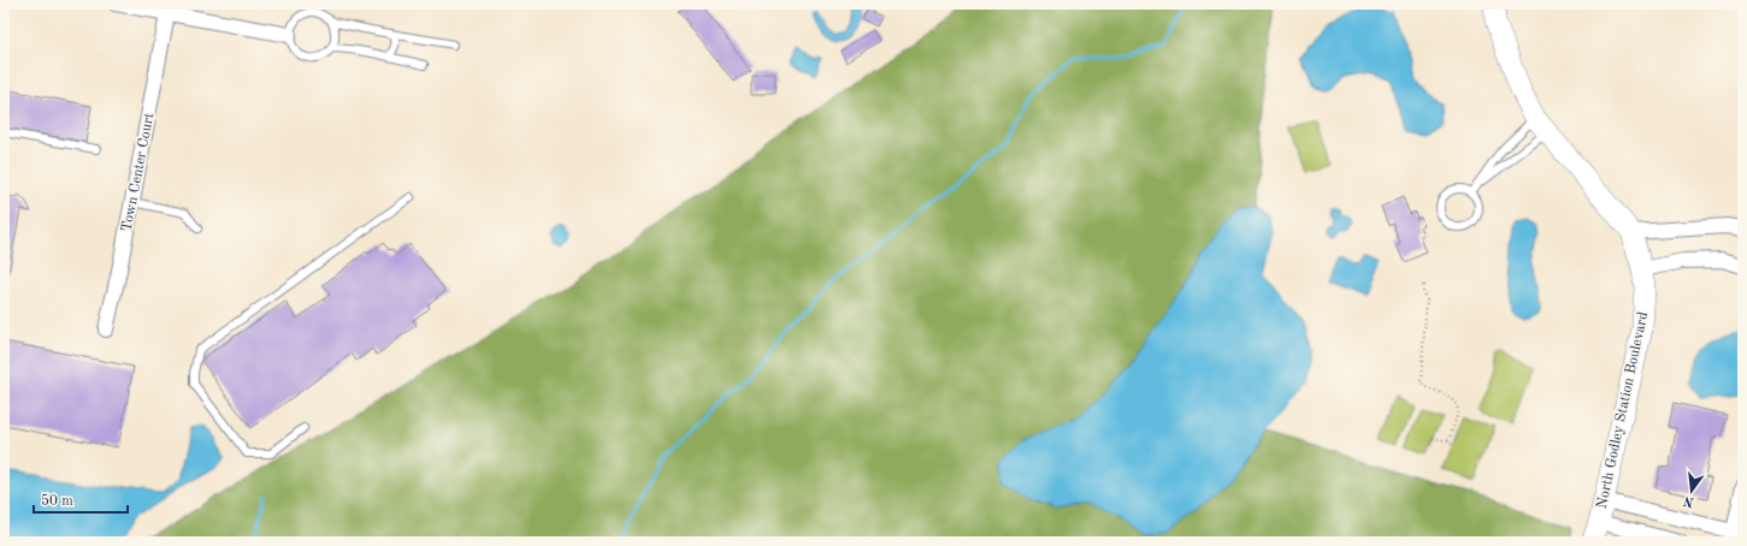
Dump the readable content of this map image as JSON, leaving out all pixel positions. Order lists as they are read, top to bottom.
{
  "streets": {
    "street": ["Town Center Court", "North Godley Station Boulevard"]
  },
  "scale_bar": "50 m",
  "north": "bottom"
}
